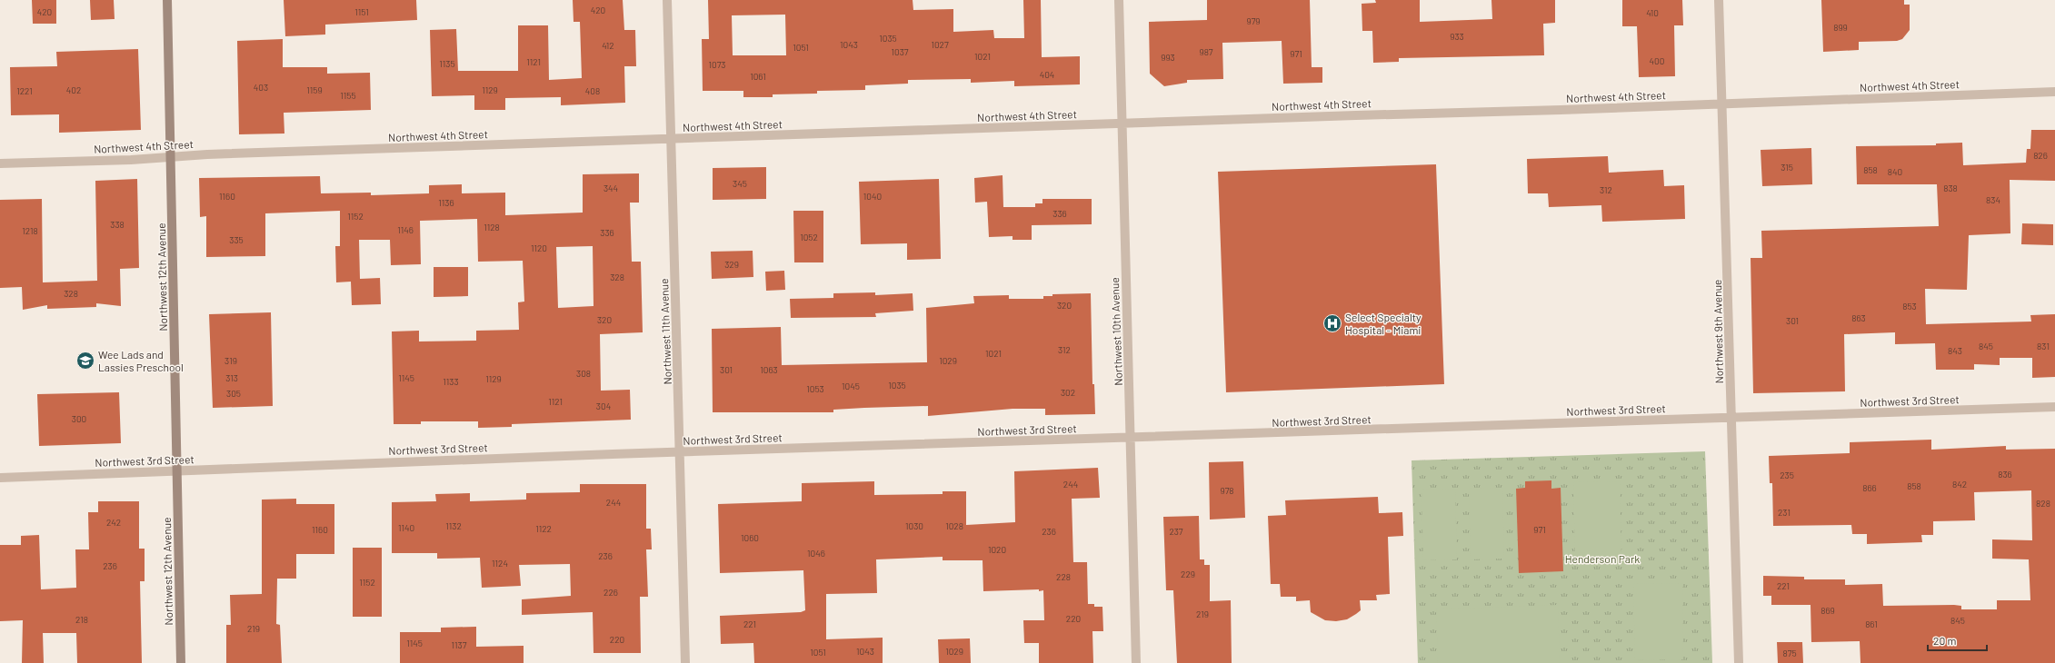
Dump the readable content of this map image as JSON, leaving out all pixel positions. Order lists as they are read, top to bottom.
{
  "streets": {
    "main road": ["Northwest 12th Avenue"],
    "street": [
      "Northwest 4th Street",
      "Northwest 11th Avenue",
      "Northwest 10th Avenue",
      "Northwest 9th Avenue",
      "Northwest 3rd Street"
    ]
  },
  "crossings": [
    ["Northwest 4th Street", "Northwest 12th Avenue"],
    ["Northwest 4th Street", "Northwest 11th Avenue"],
    ["Northwest 4th Street", "Northwest 10th Avenue"],
    ["Northwest 4th Street", "Northwest 9th Avenue"],
    ["Northwest 12th Avenue", "Northwest 3rd Street"],
    ["Northwest 11th Avenue", "Northwest 3rd Street"],
    ["Northwest 10th Avenue", "Northwest 3rd Street"],
    ["Northwest 9th Avenue", "Northwest 3rd Street"]
  ],
  "parks": ["Henderson Park"],
  "places": {
    "hospital": ["Select Specialty Hospital - Miami"],
    "school or university": ["Wee Lads and Lassies Preschool"]
  },
  "house_numbers": [
    "420",
    "420",
    "1151",
    "410",
    "979",
    "899",
    "933",
    "1035",
    "1043",
    "1027",
    "412",
    "1051",
    "1037",
    "987",
    "971",
    "1021",
    "993",
    "400",
    "1121",
    "1135",
    "1073",
    "404",
    "1061",
    "403",
    "402",
    "1159",
    "1129",
    "1221",
    "408",
    "1155",
    "826",
    "315",
    "858",
    "840",
    "345",
    "344",
    "838",
    "312",
    "1160",
    "1040",
    "834",
    "1136",
    "336",
    "1152",
    "338",
    "1128",
    "1146",
    "1218",
    "336",
    "1052",
    "335",
    "1120",
    "329",
    "328",
    "328",
    "320",
    "853",
    "863",
    "320",
    "301",
    "845",
    "831",
    "312",
    "843",
    "1021",
    "319",
    "1029",
    "301",
    "1063",
    "308",
    "313",
    "1145",
    "1129",
    "1133",
    "1035",
    "1045",
    "1053",
    "302",
    "305",
    "1121",
    "304",
    "300",
    "836",
    "235",
    "244",
    "842",
    "858",
    "866",
    "978",
    "244",
    "828",
    "231",
    "242",
    "1132",
    "1030",
    "1028",
    "1140",
    "1122",
    "1160",
    "971",
    "236",
    "237",
    "1060",
    "1020",
    "1046",
    "236",
    "1124",
    "236",
    "229",
    "228",
    "1152",
    "221",
    "226",
    "869",
    "219",
    "220",
    "218",
    "845",
    "221",
    "861",
    "219",
    "220",
    "1145",
    "1137",
    "1043",
    "1029",
    "1051",
    "875"
  ],
  "scale_bar": "20 m"
}
